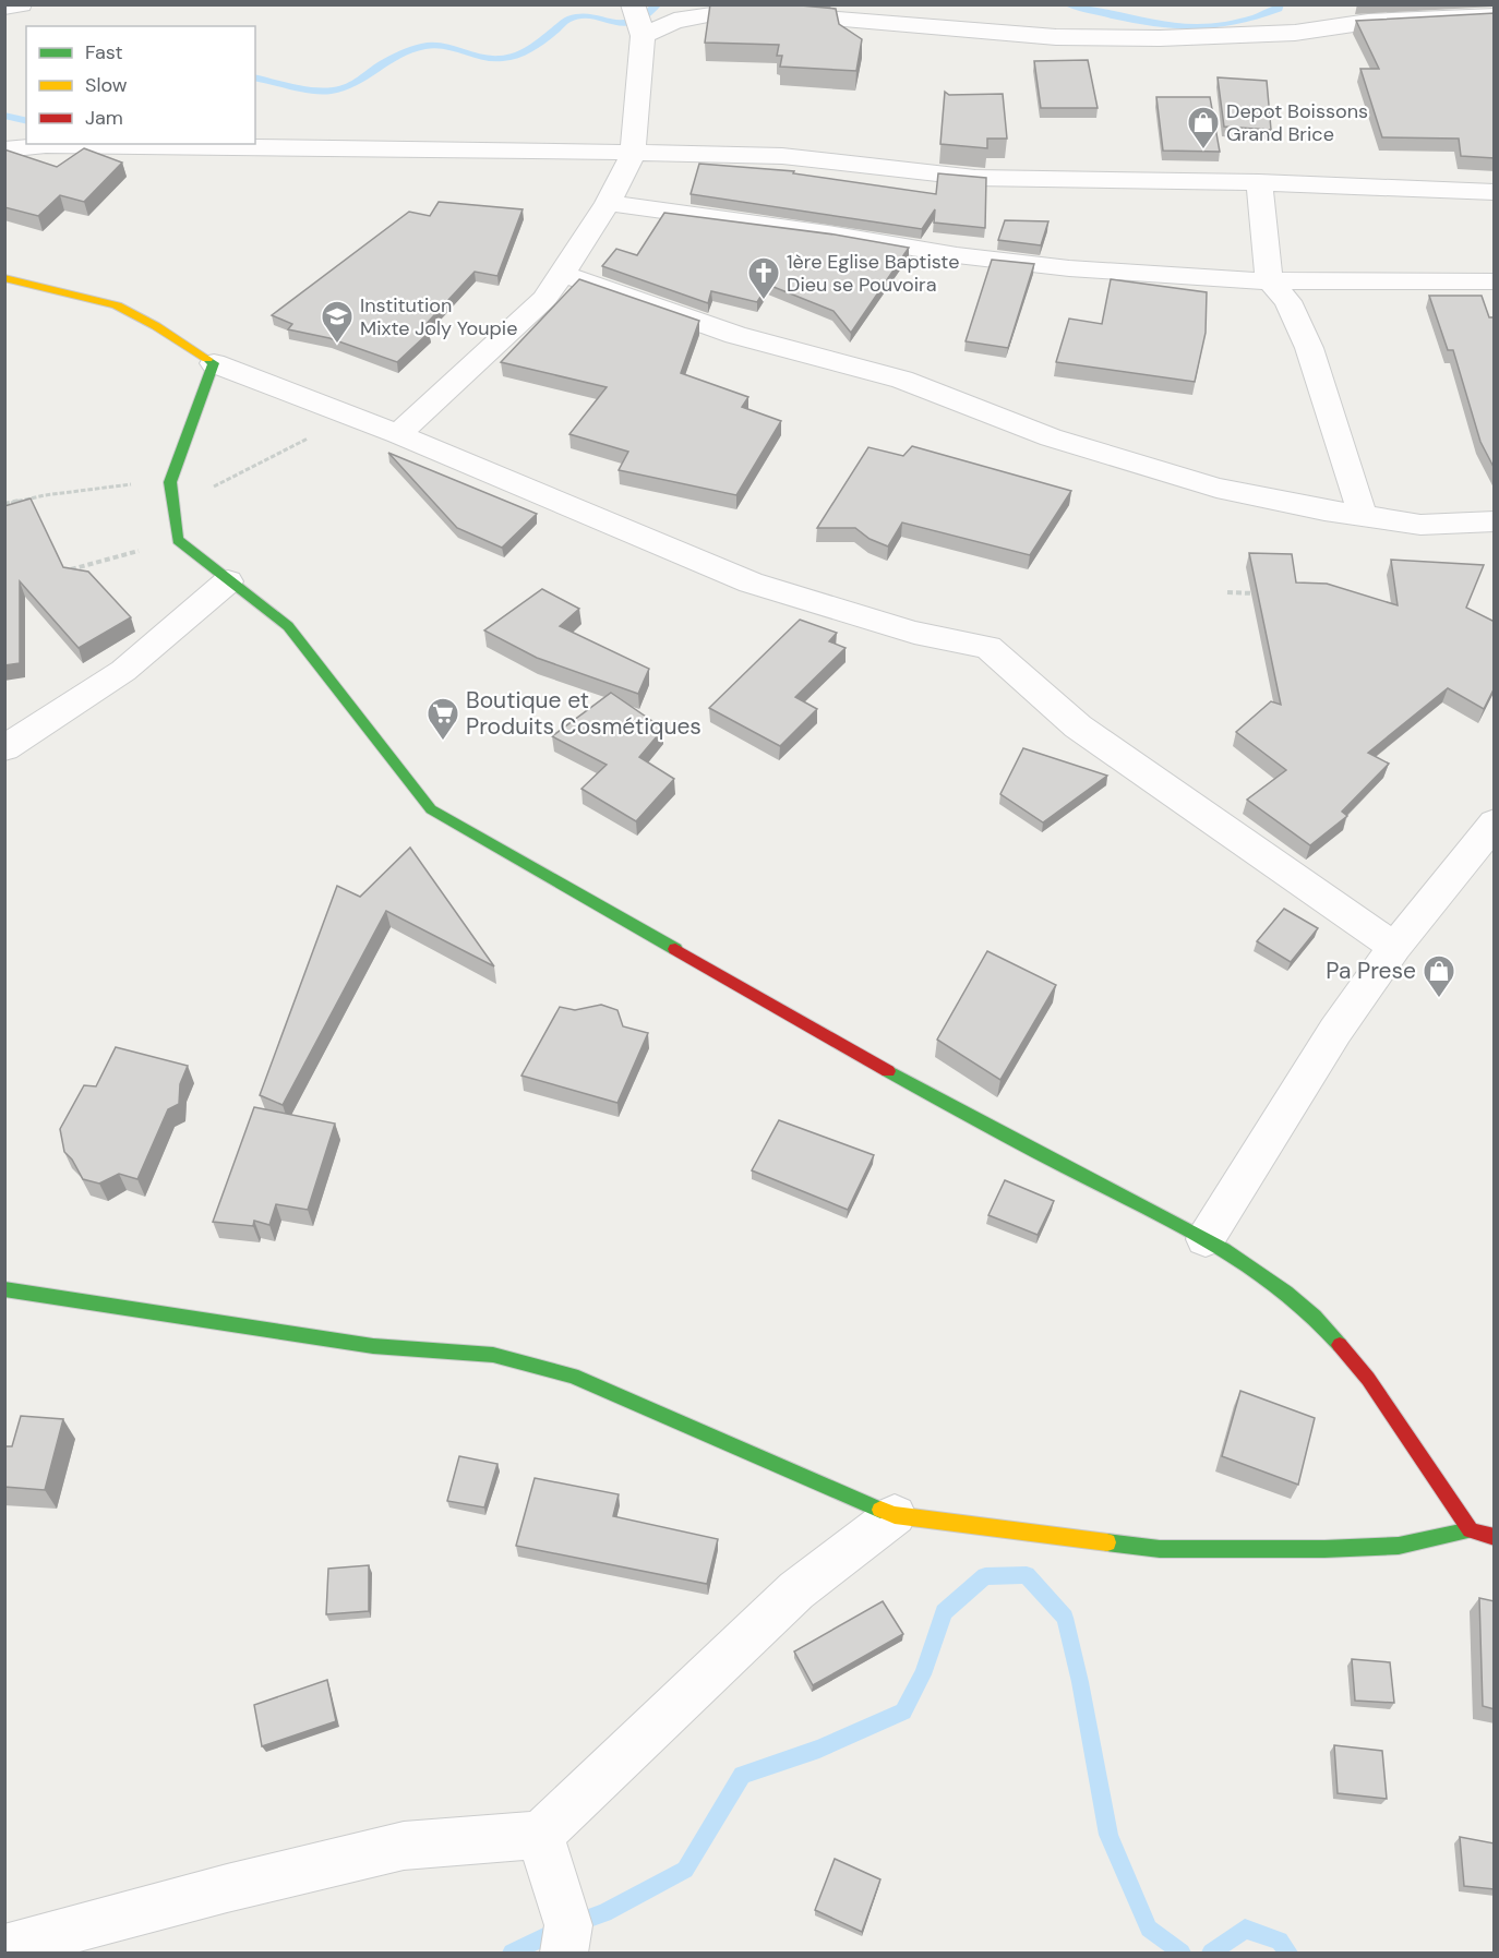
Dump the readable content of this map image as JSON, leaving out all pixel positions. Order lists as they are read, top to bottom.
{
  "places": {
    "shop": ["Depot Boissons Grand Brice", "Pa Prese"],
    "church": ["1ère Eglise Baptiste Dieu se Pouvoira"],
    "school or university": ["Institution Mixte Joly Youpie"],
    "supermarket": ["Boutique et Produits Cosmétiques"]
  },
  "legend": ["Fast", "Slow", "Jam"]
}
